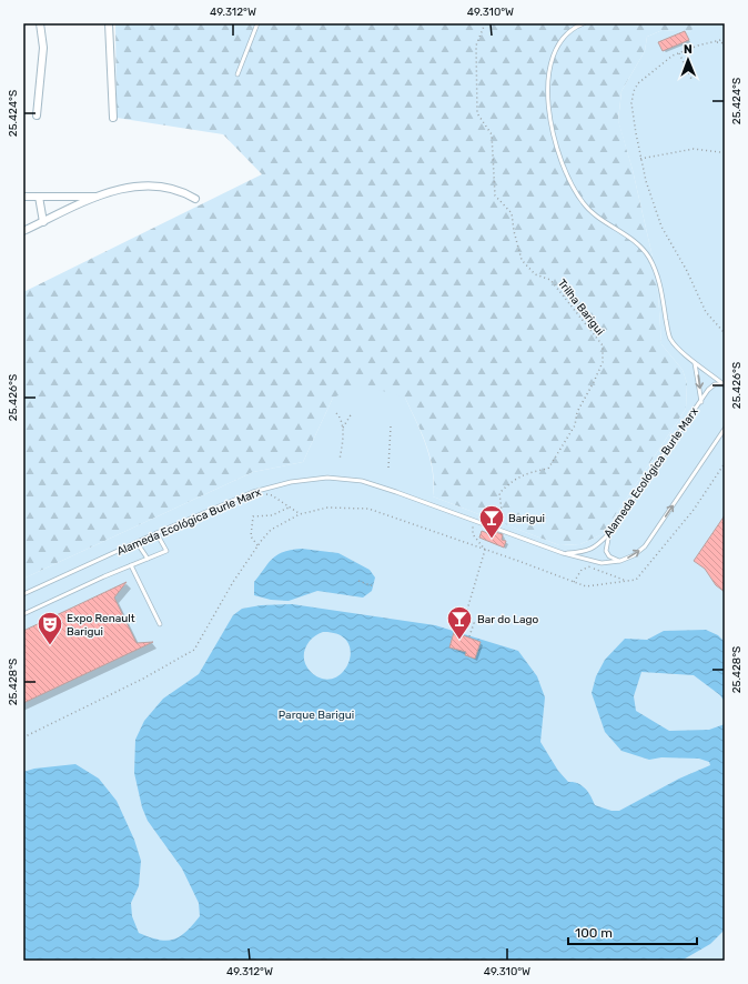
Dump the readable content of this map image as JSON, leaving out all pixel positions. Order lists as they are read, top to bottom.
{
  "streets": {
    "lane": ["Alameda Ecológica Burle Marx"],
    "path": ["Trilha Barigui"]
  },
  "crossings": [
    ["Trilha Barigui", "Alameda Ecológica Burle Marx"]
  ],
  "parks": ["Parque Barigui"],
  "places": {
    "bar": ["Barigui", "Bar do Lago"],
    "theatre": ["Expo Renault Barigui"]
  },
  "scale_bar": "100 m",
  "north": "top",
  "coordinates": [
    "49.312°W",
    "49.310°W",
    "25.424°S",
    "25.426°S",
    "25.428°S"
  ]
}
